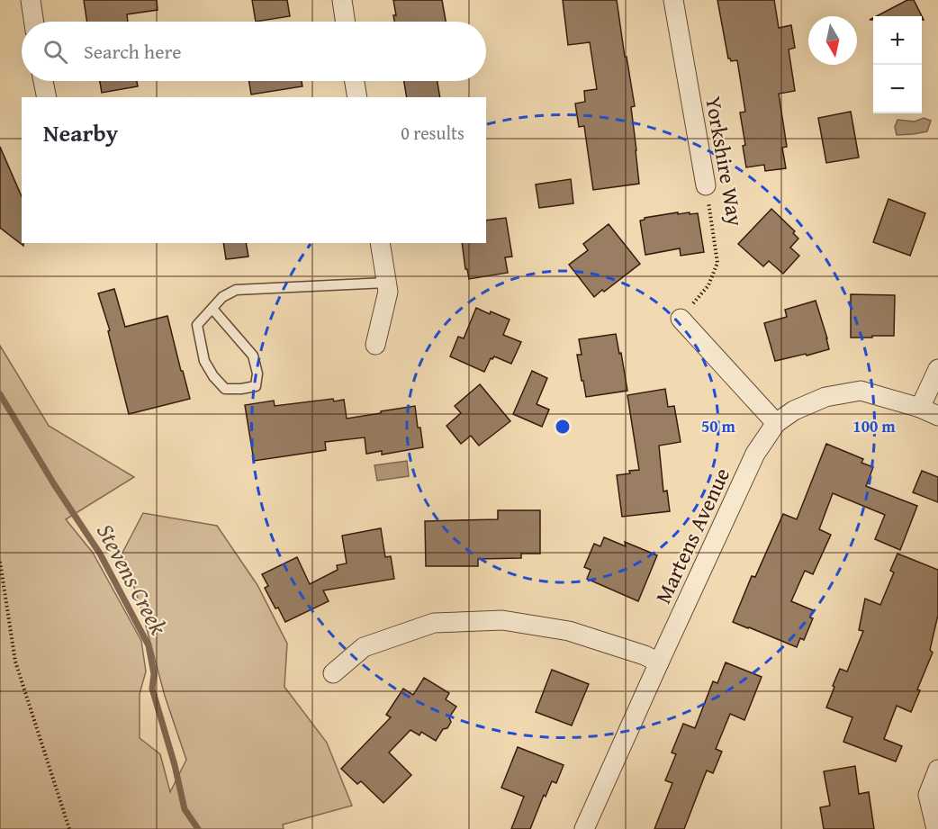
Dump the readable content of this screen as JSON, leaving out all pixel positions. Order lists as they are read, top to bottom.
{
  "streets": {
    "street": ["Yorkshire Way", "Martens Avenue"]
  },
  "water": ["Stevens Creek"],
  "north": "bottom",
  "page": {
    "map_buttons": ["+", "−"],
    "search": "Search here",
    "heading": ["Nearby", "0 results"]
  },
  "rings": ["50 m", "100 m"]
}
